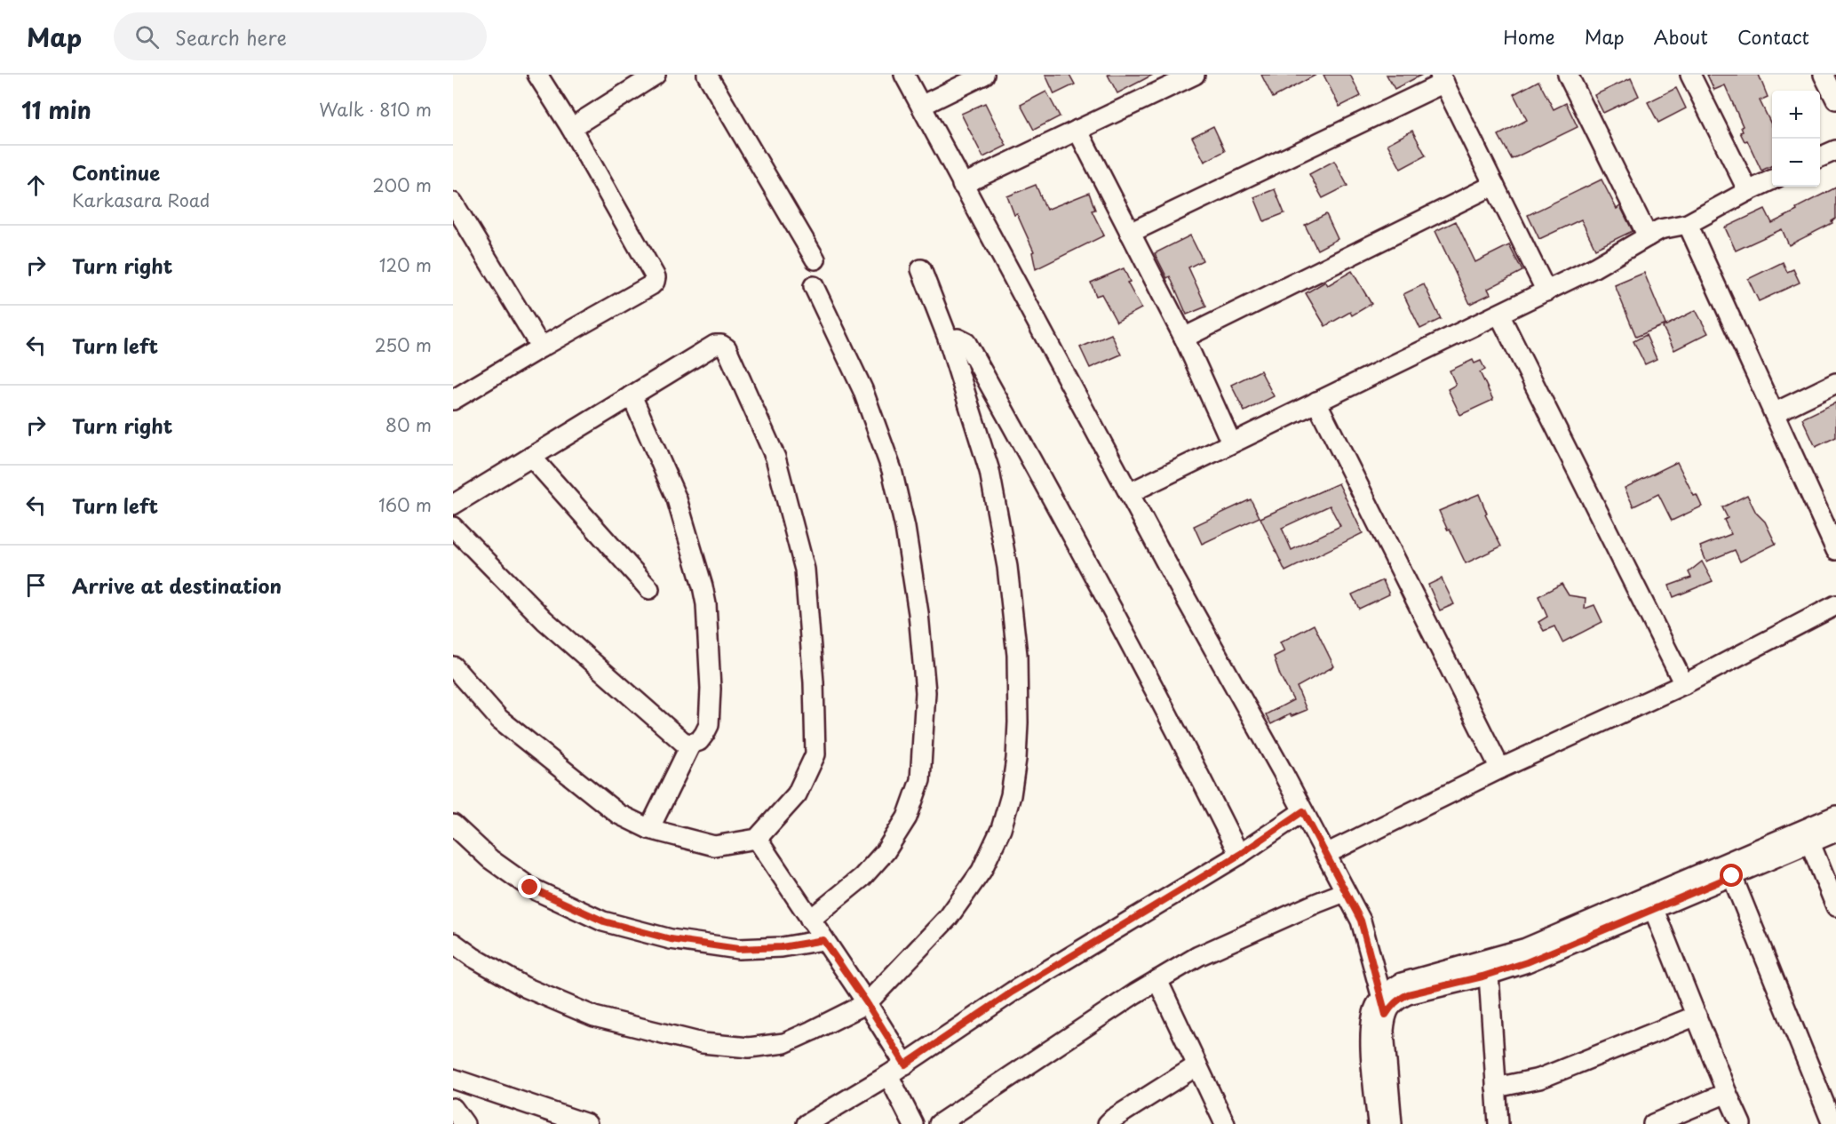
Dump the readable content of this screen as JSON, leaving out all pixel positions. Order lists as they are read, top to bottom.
{
  "page": {
    "header": "Map",
    "search": "Search here",
    "nav": [
      "Home",
      "Map",
      "About",
      "Contact"
    ],
    "heading": ["11 min", "Walk · 810 m"],
    "map_buttons": ["+", "−"],
    "list": [
      ["Continue", "Karkasara Road", "200 m"],
      ["Turn right", "120 m"],
      ["Turn left", "250 m"],
      ["Turn right", "80 m"],
      ["Turn left", "160 m"],
      "Arrive at destination"
    ]
  }
}
